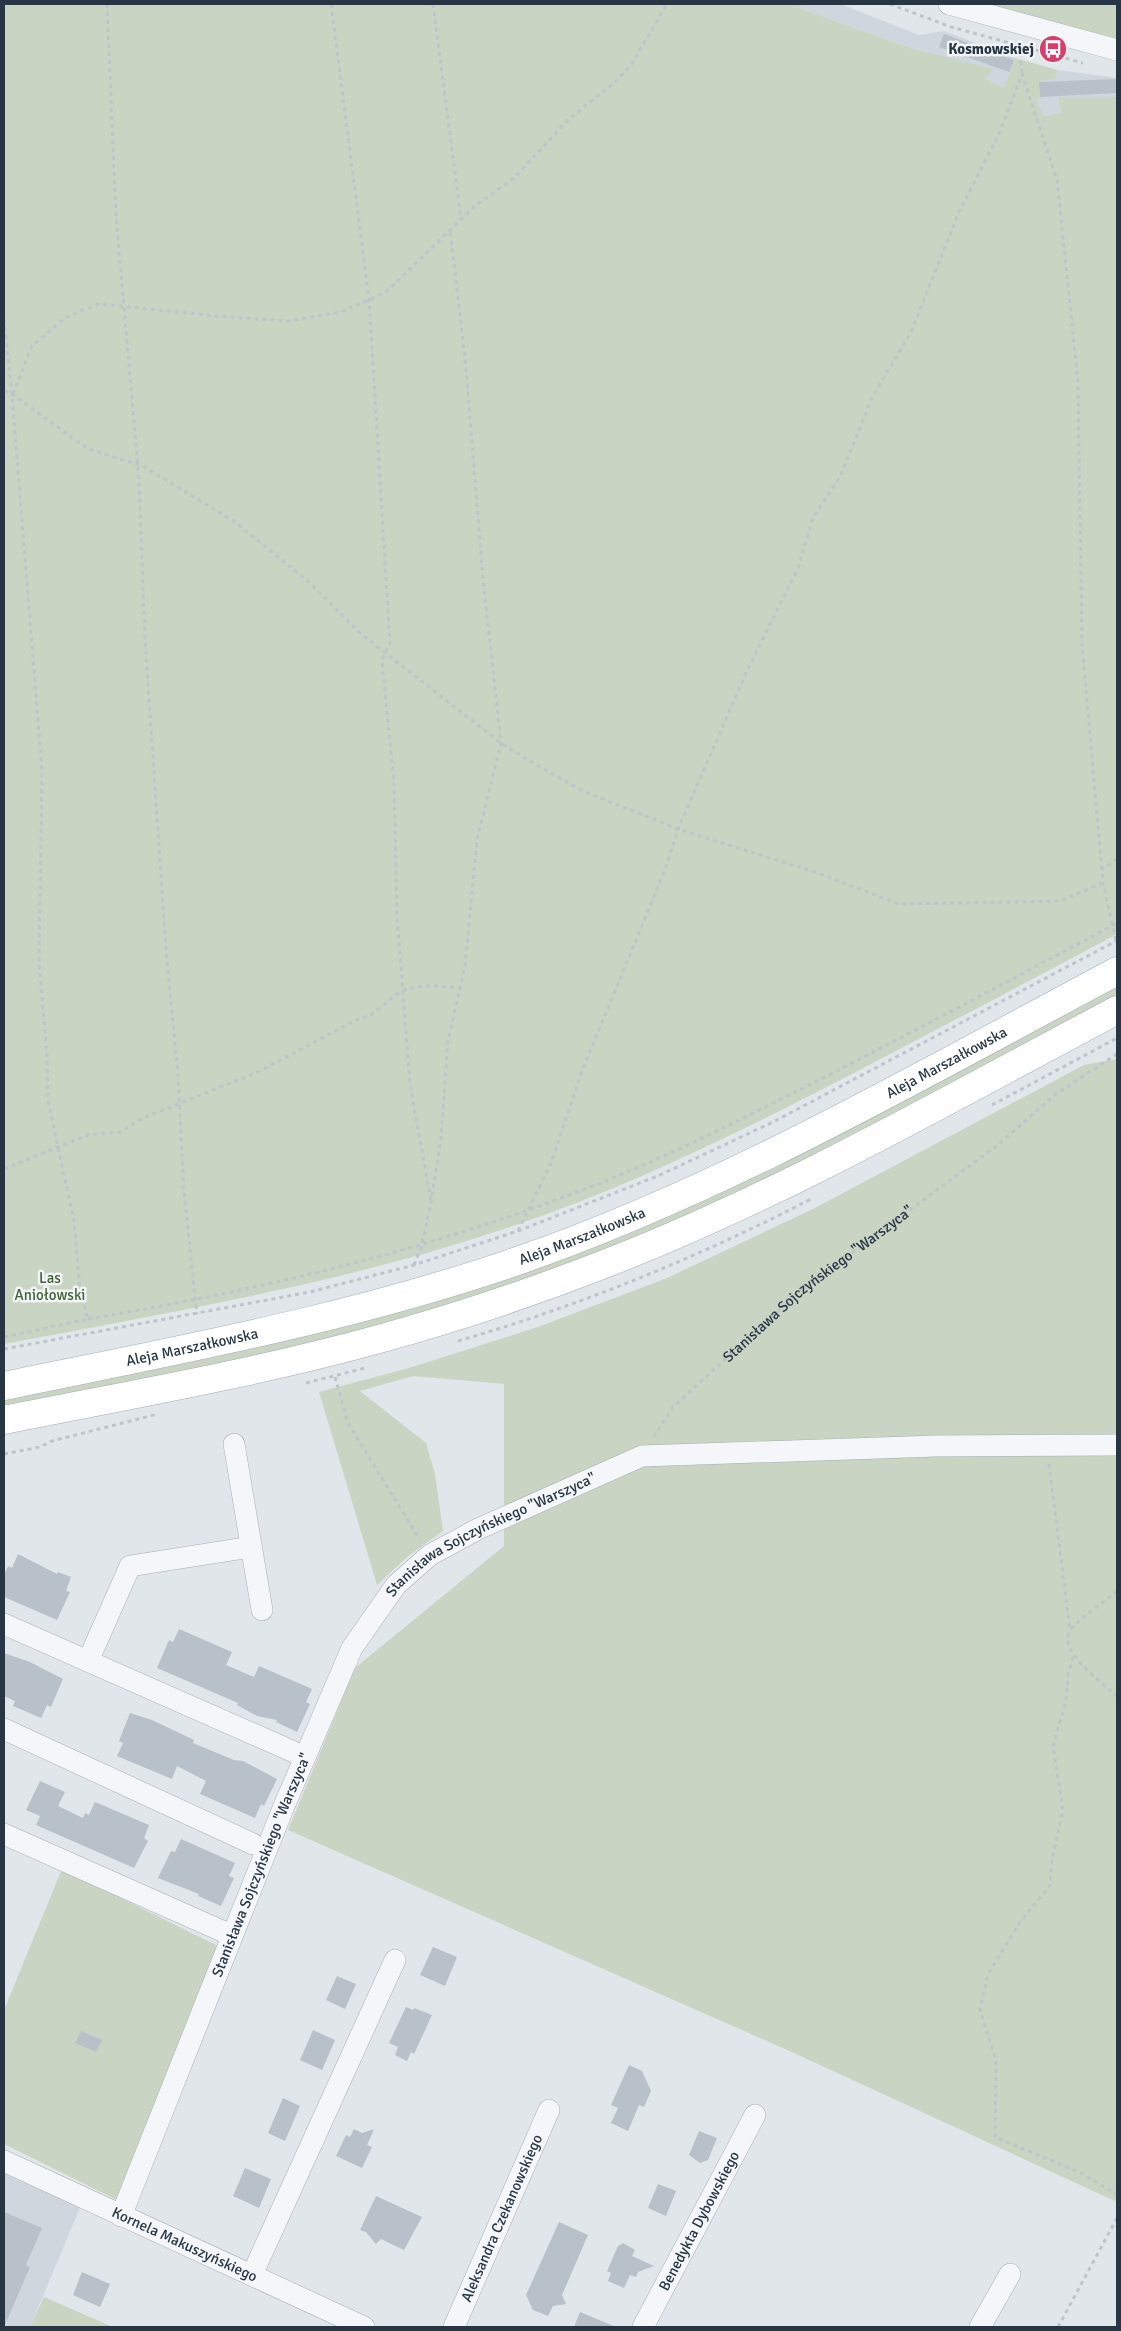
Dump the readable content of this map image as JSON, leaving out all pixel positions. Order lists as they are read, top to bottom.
{
  "streets": {
    "main road": ["Aleja Marszałkowska"],
    "street": [
      "Stanisława Sojczyńskiego \"Warszyca\"",
      "Aleksandra Czekanowskiego",
      "Benedykta Dybowskiego",
      "Kornela Makuszyńskiego"
    ]
  },
  "crossings": [
    ["Stanisława Sojczyńskiego \"Warszyca\"", "Kornela Makuszyńskiego"]
  ],
  "parks": ["Las Aniołowski"],
  "places": {
    "bus stop": ["Kosmowskiej"]
  }
}
